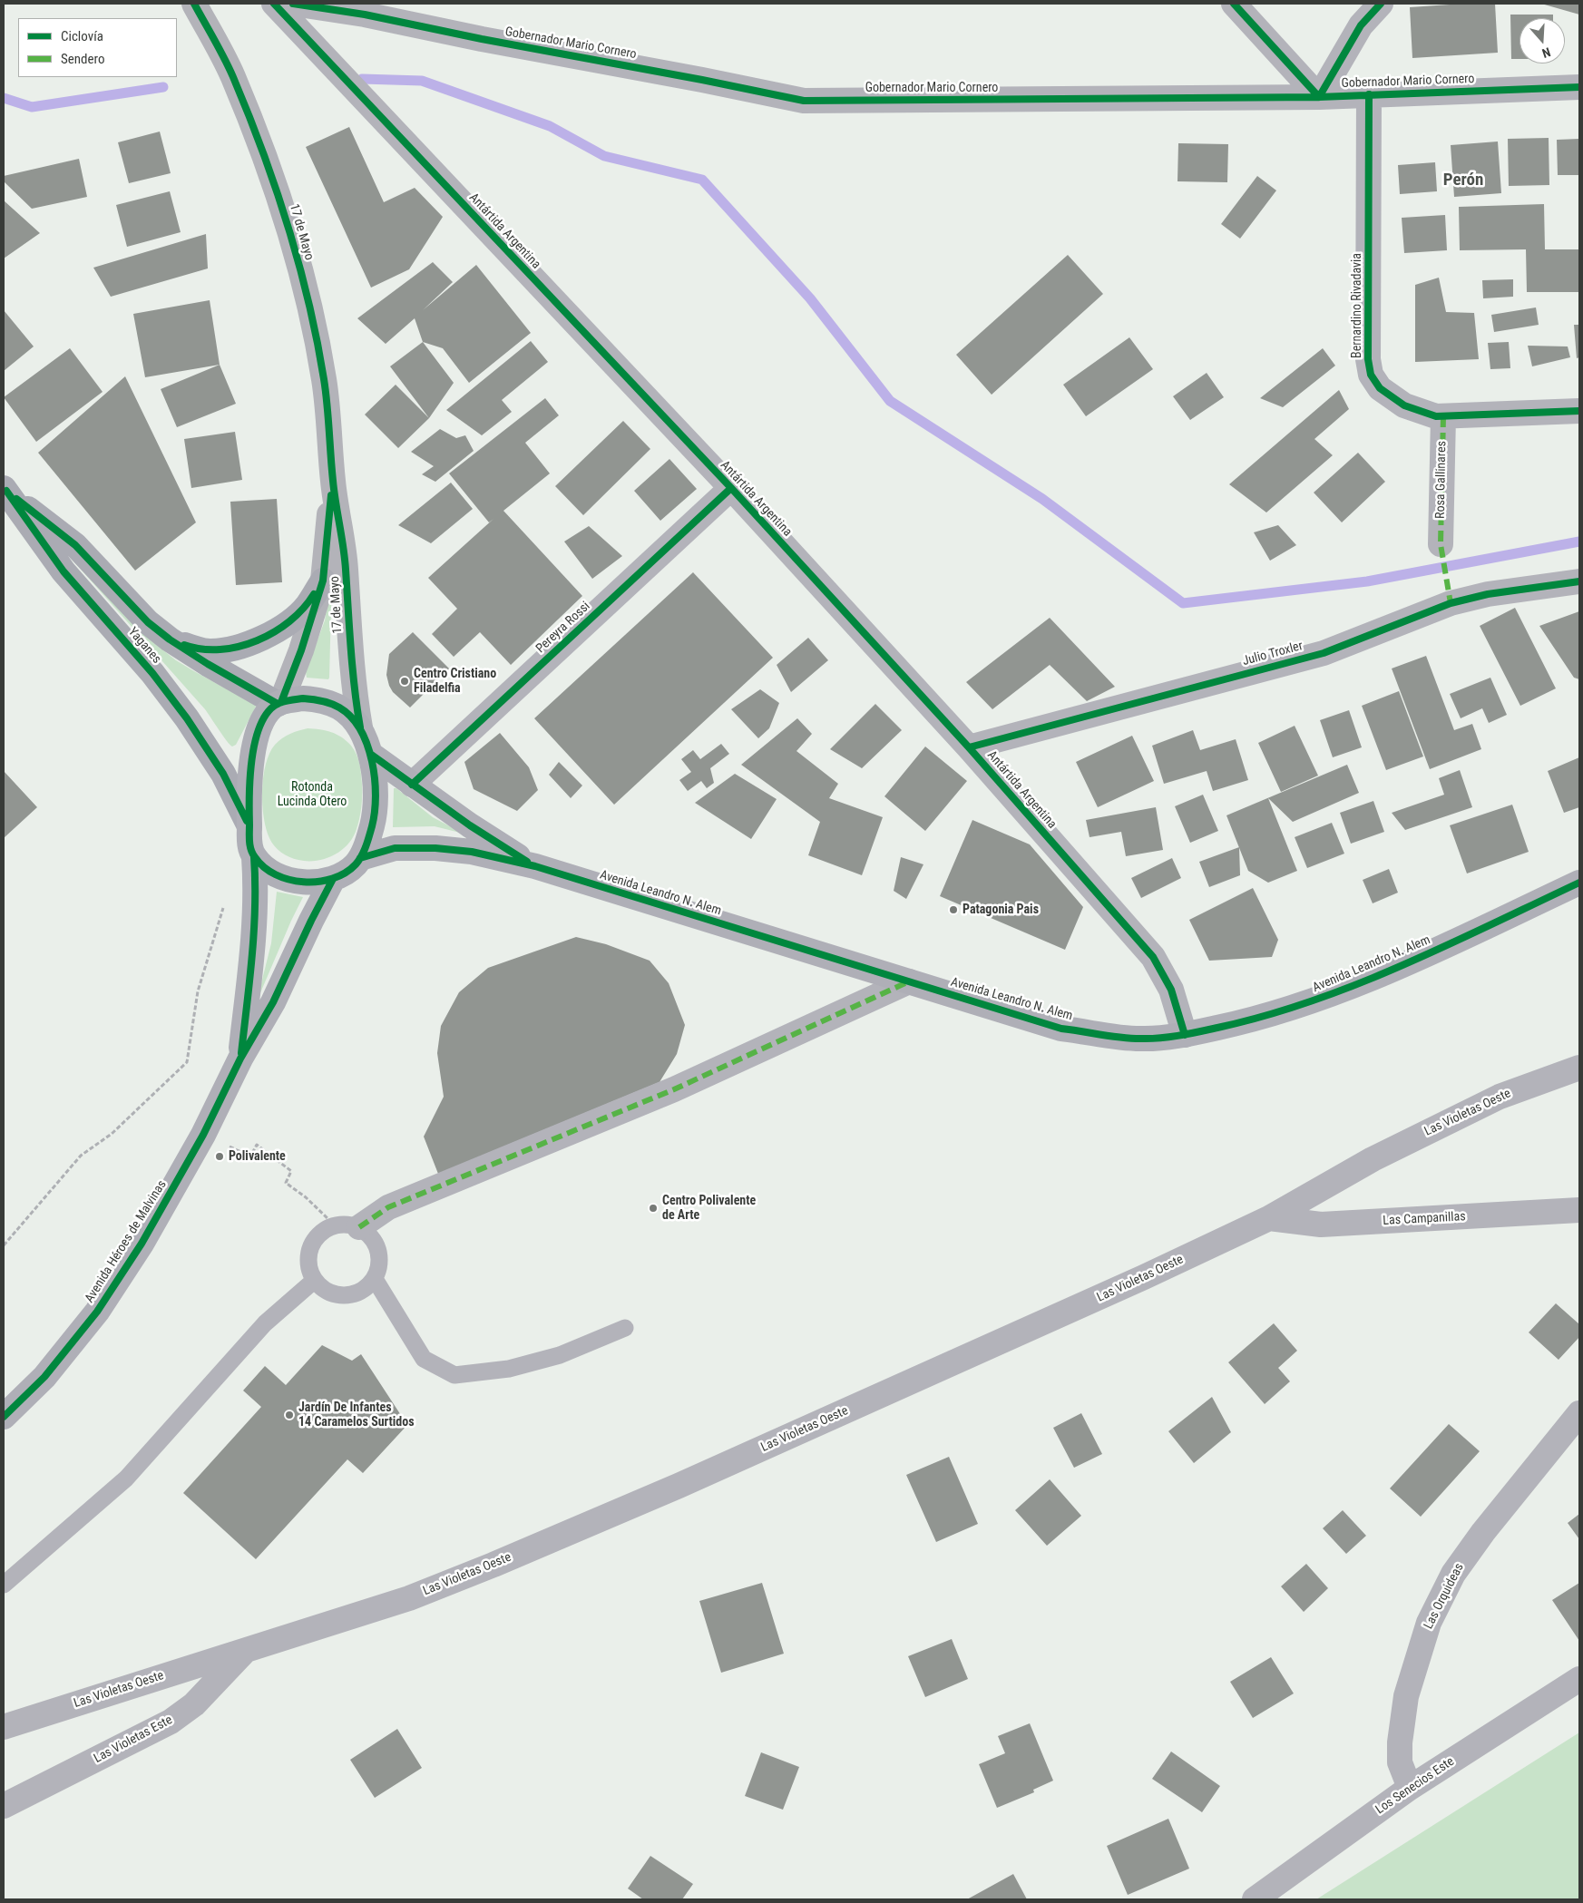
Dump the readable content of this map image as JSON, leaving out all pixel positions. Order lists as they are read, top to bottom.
{
  "streets": {
    "highway": ["Avenida Leandro N. Alem", "Avenida Héroes de Malvinas"],
    "main road": ["17 de Mayo", "Yaganes"],
    "street": [
      "Gobernador Mario Cornero",
      "Antártida Argentina",
      "Bernardino Rivadavia",
      "Rosa Gallinares",
      "Pereyra Rossi",
      "Julio Troxler",
      "Las Violetas Oeste",
      "Las Campanillas",
      "Las Orquideas",
      "Las Violetas Este",
      "Los Senecios Este"
    ]
  },
  "crossings": [
    ["Gobernador Mario Cornero", "Bernardino Rivadavia"],
    ["Antártida Argentina", "Pereyra Rossi"],
    ["Antártida Argentina", "Julio Troxler"],
    ["Antártida Argentina", "Avenida Leandro N. Alem"],
    ["17 de Mayo", "Yaganes"],
    ["Bernardino Rivadavia", "Rosa Gallinares"],
    ["Pereyra Rossi", "Avenida Leandro N. Alem"],
    ["Las Violetas Oeste", "Las Campanillas"],
    ["Las Violetas Oeste", "Las Violetas Este"],
    ["Las Orquideas", "Los Senecios Este"]
  ],
  "districts": ["Perón"],
  "parks": ["Rotonda Lucinda Otero"],
  "places": [
    "Centro Cristiano Filadelfia",
    "Patagonia Pais",
    "Polivalente",
    "Centro Polivalente de Arte",
    "Jardín De Infantes 14 Caramelos Surtidos"
  ],
  "legend": ["Ciclovía", "Sendero"],
  "north": "bottom"
}
